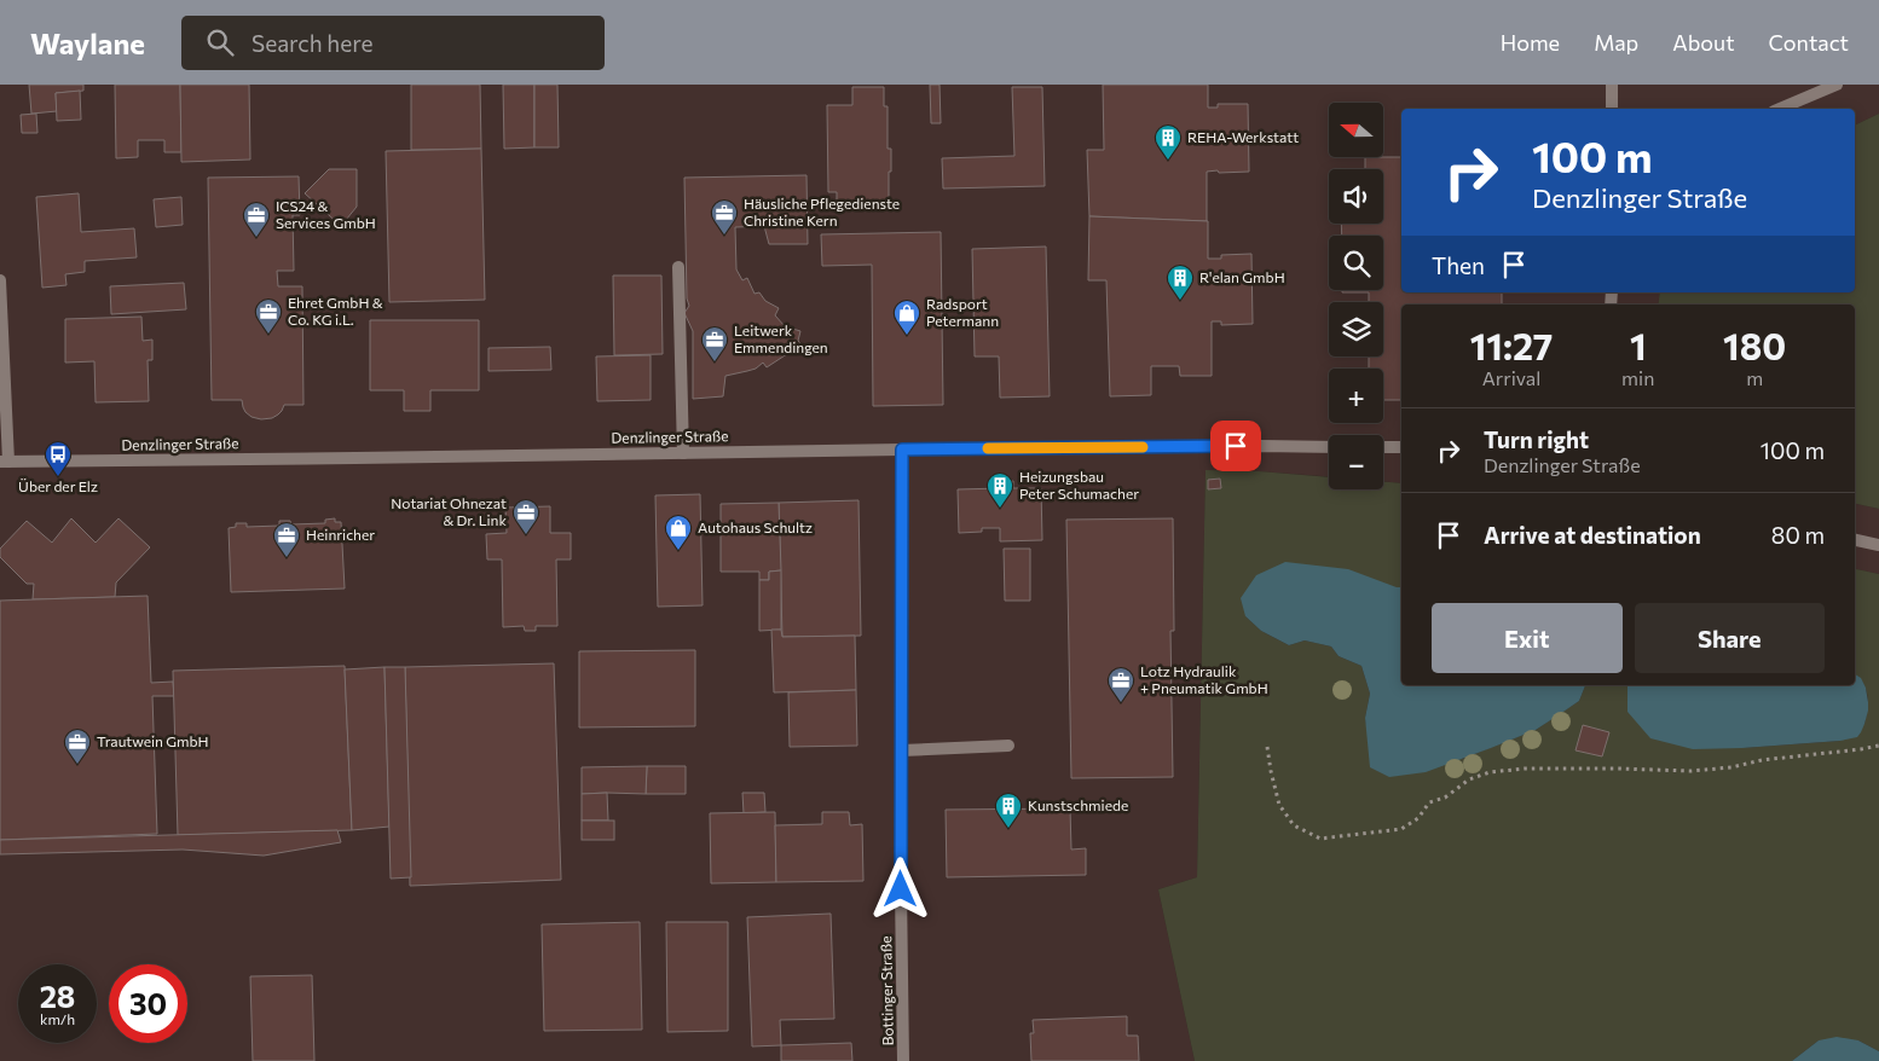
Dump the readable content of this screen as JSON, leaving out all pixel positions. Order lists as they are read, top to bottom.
{
  "streets": {
    "street": ["Denzlinger Straße", "Bottinger Straße"]
  },
  "crossings": [
    ["Denzlinger Straße", "Bottinger Straße"]
  ],
  "places": {
    "building": [
      "REHA-Werkstatt",
      "R'elan GmbH",
      "Heizungsbau Peter Schumacher",
      "Kunstschmiede"
    ],
    "office": [
      "Häusliche Pflegedienste Christine Kern",
      "ICS24 & Services GmbH",
      "Ehret GmbH & Co. KG i.L.",
      "Leitwerk Emmendingen",
      "Notariat Ohnezat & Dr. Link",
      "Heinricher",
      "Lotz Hydraulik + Pneumatik GmbH",
      "Trautwein GmbH"
    ],
    "shop": ["Radsport Petermann", "Autohaus Schultz"],
    "bus stop": ["Über der Elz"]
  },
  "north": "left",
  "page": {
    "header": "Waylane",
    "search": "Search here",
    "nav": [
      "Home",
      "Map",
      "About",
      "Contact"
    ],
    "map_buttons": ["+", "−"],
    "turn": ["100 m", "Denzlinger Straße"],
    "then": "Then",
    "eta": [
      "11:27",
      "Arrival",
      "1",
      "min",
      "180",
      "m"
    ],
    "list": [
      {
        "name": "Turn right",
        "note": "Denzlinger Straße",
        "value": "100 m"
      },
      {
        "name": "Arrive at destination",
        "value": "80 m"
      }
    ],
    "buttons": ["Exit", "Share"],
    "speed": "28 km/h",
    "limit": "30"
  }
}
